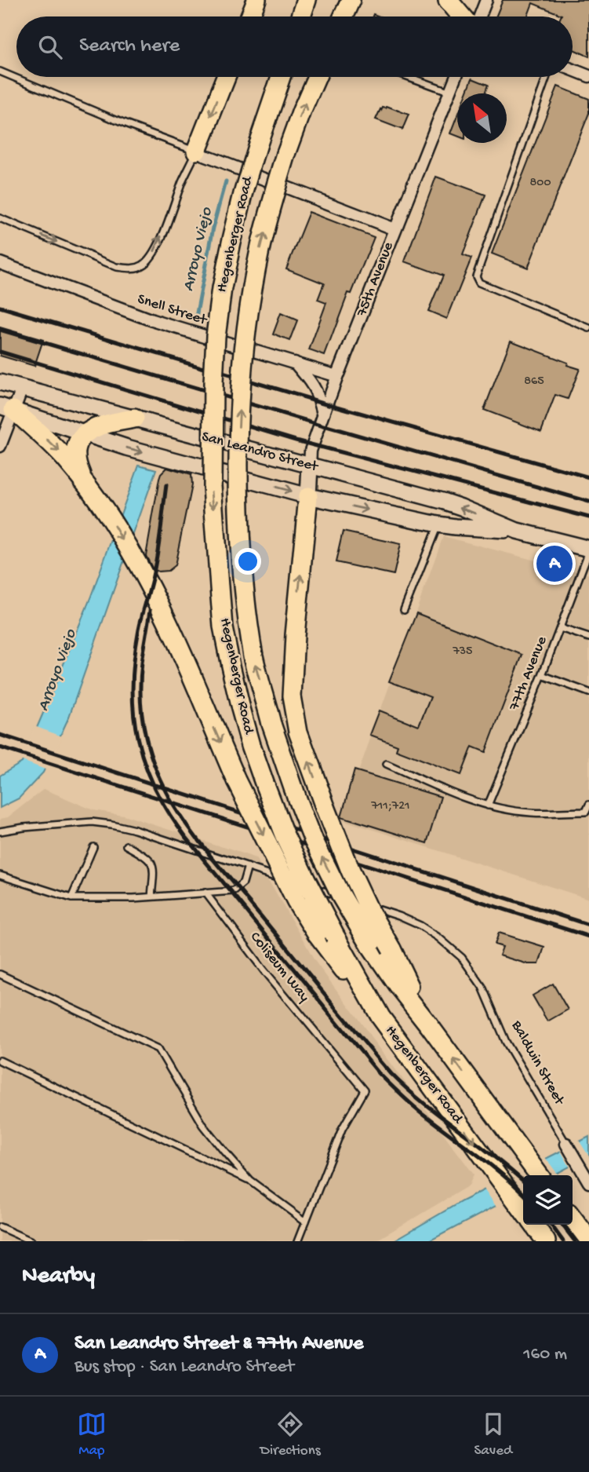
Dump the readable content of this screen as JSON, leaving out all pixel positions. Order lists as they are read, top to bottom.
{
  "streets": {
    "main road": ["Hegenberger Road", "75th Avenue", "San Leandro Street"],
    "street": ["Snell Street", "Baldwin Street"],
    "lane": ["77th Avenue", "Coliseum Way"]
  },
  "crossings": [
    ["75th Avenue", "Snell Street"],
    ["75th Avenue", "San Leandro Street"],
    ["San Leandro Street", "77th Avenue"]
  ],
  "water": ["Arroyo Viejo"],
  "house_numbers": [
    "800",
    "865",
    "735",
    "711;721"
  ],
  "north": "top left",
  "page": {
    "search": "Search here",
    "pins": "A",
    "heading": "Nearby",
    "list": [
      {
        "mark": "A",
        "name": "San Leandro Street & 77th Avenue",
        "note": "Bus stop · San Leandro Street",
        "value": "160 m"
      }
    ],
    "nav": ["Map", "Directions", "Saved"]
  }
}
